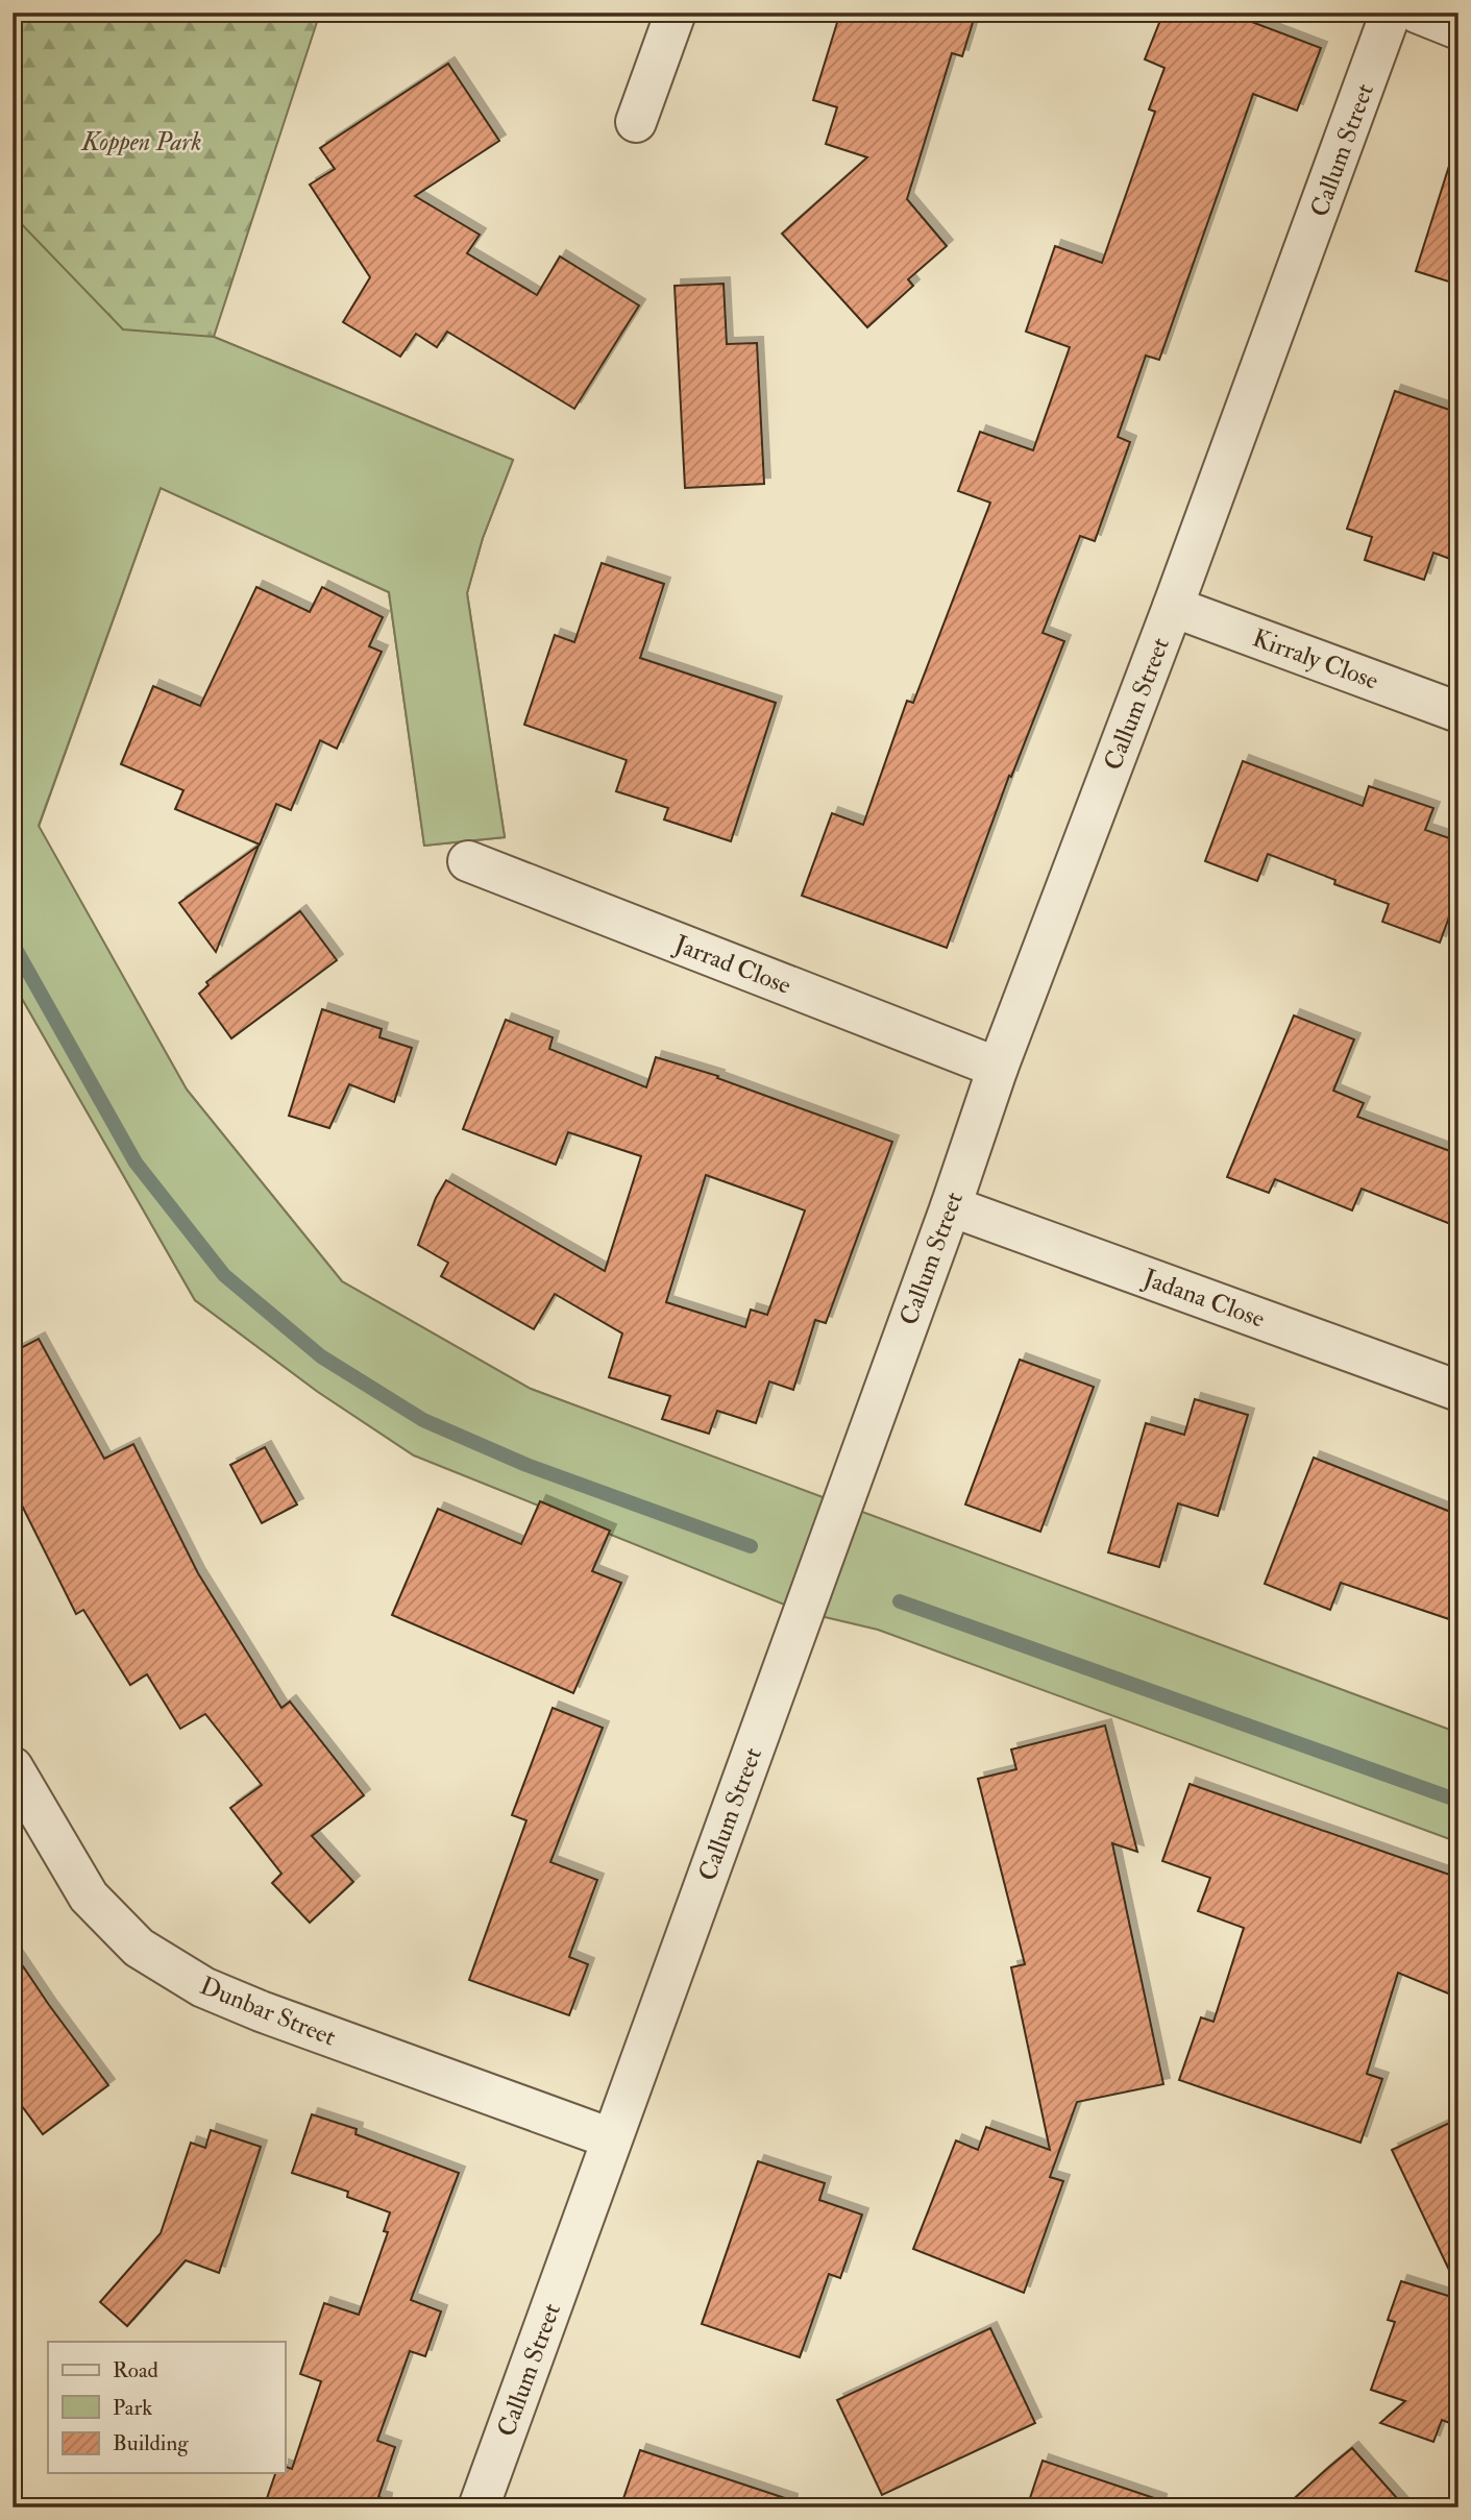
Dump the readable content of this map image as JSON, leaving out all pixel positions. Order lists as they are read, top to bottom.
{
  "streets": {
    "street": [
      "Callum Street",
      "Kirraly Close",
      "Jarrad Close",
      "Jadana Close",
      "Dunbar Street"
    ]
  },
  "crossings": [
    ["Callum Street", "Kirraly Close"],
    ["Callum Street", "Jarrad Close"],
    ["Callum Street", "Jadana Close"],
    ["Callum Street", "Dunbar Street"]
  ],
  "parks": ["Koppen Park"],
  "legend": ["Road", "Park", "Building"]
}
